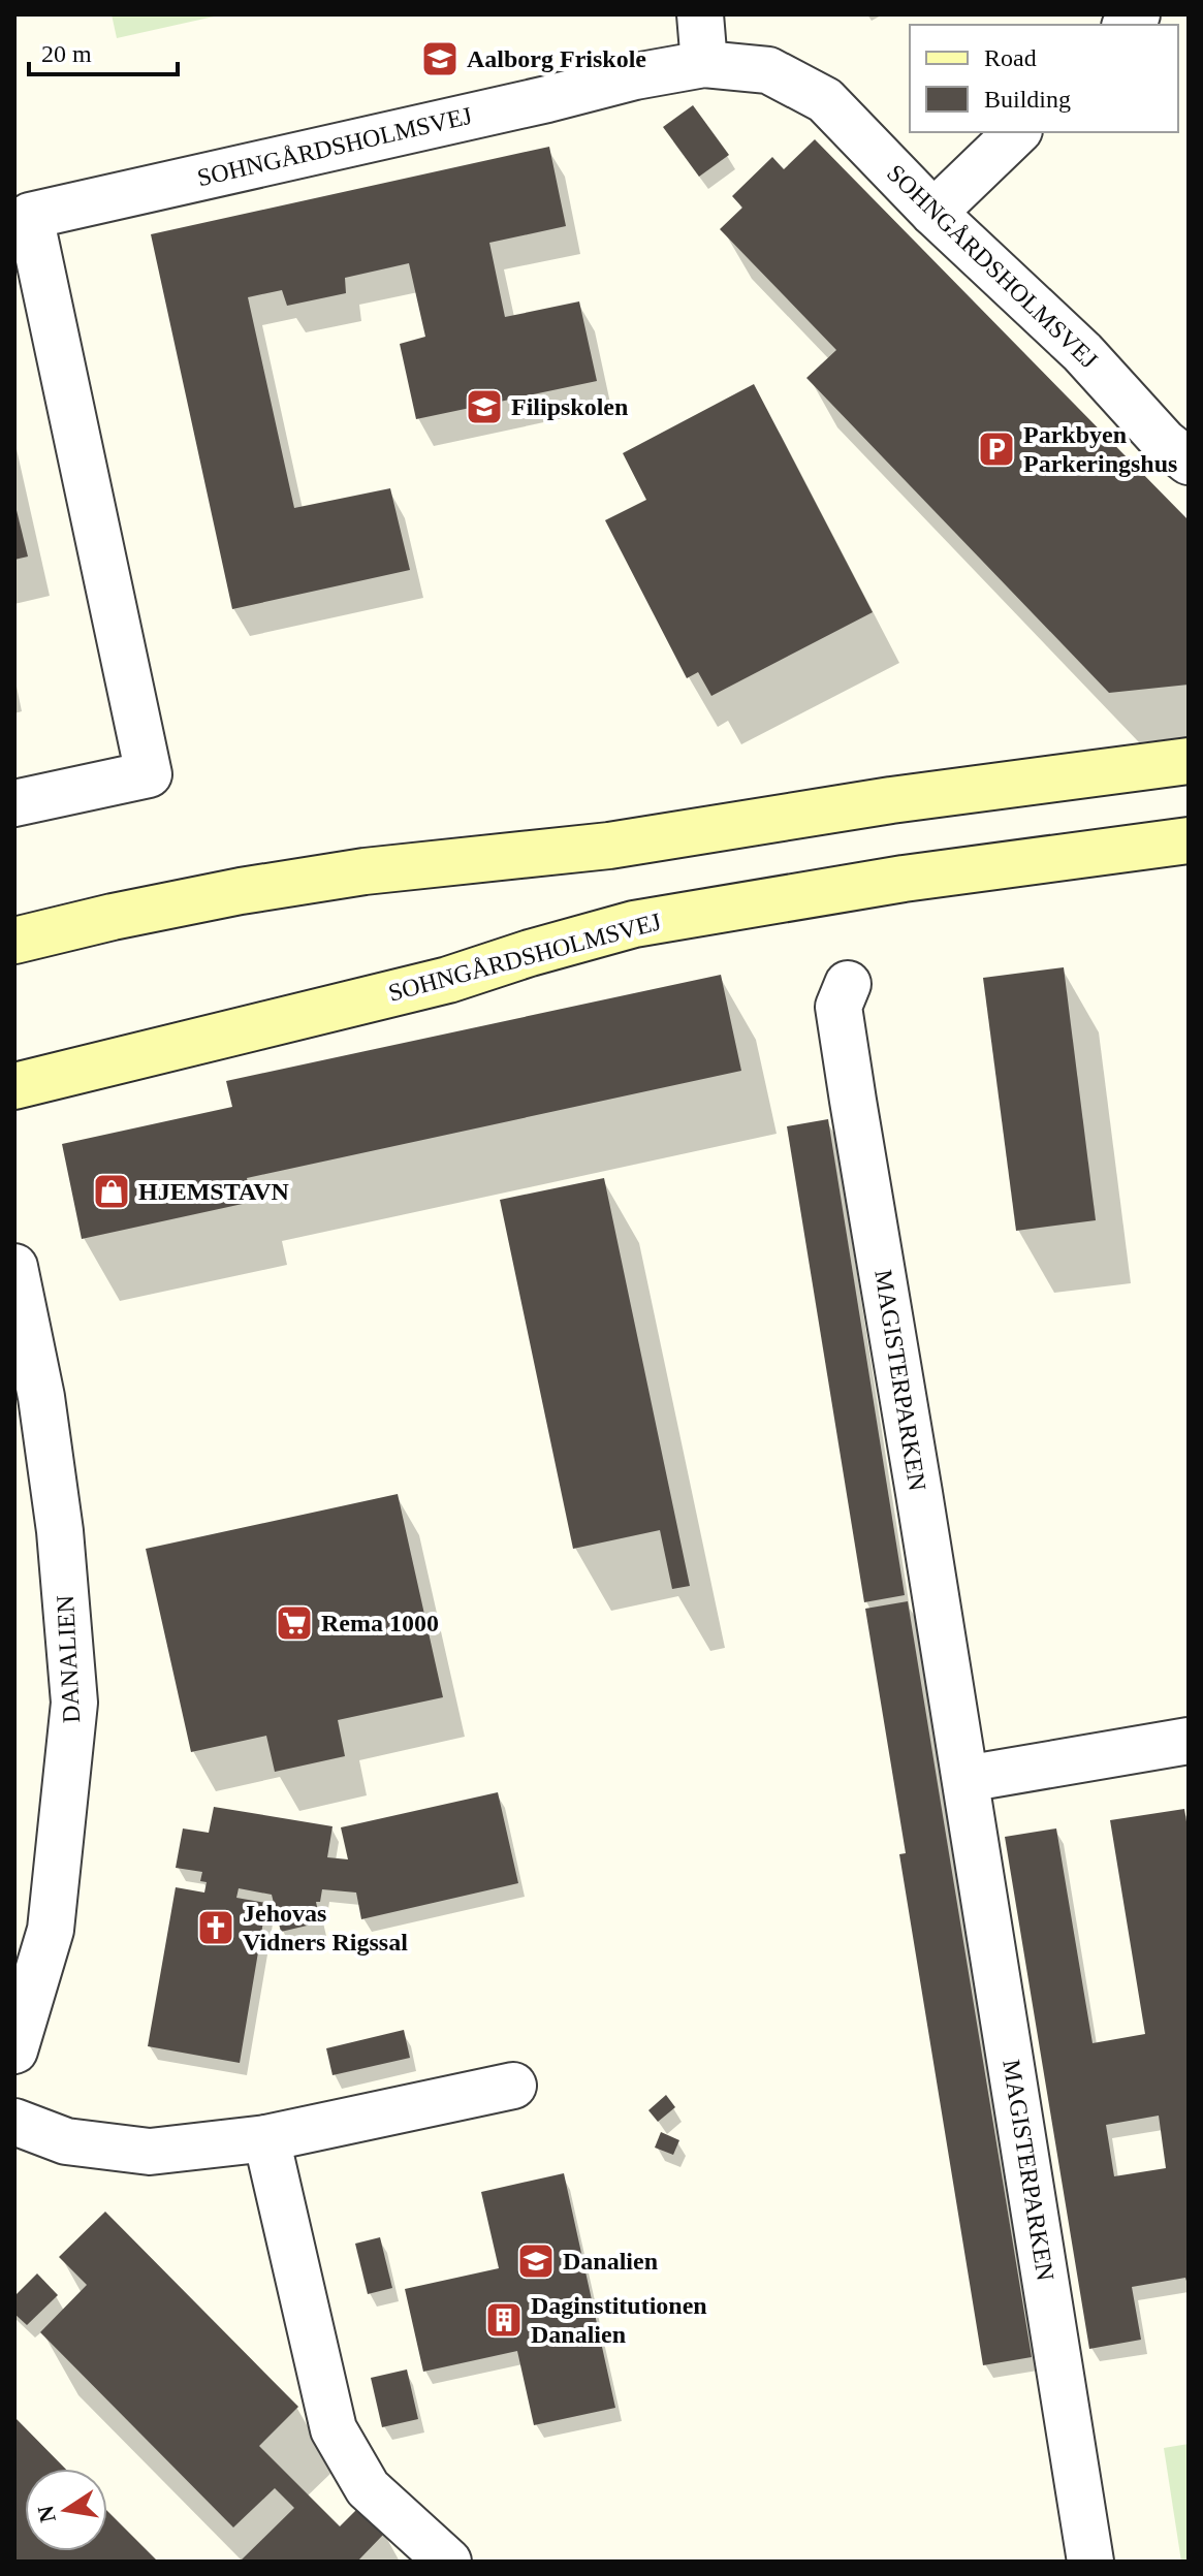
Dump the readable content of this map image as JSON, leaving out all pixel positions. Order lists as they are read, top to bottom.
{
  "streets": {
    "street": ["SOHNGÅRDSHOLMSVEJ", "MAGISTERPARKEN", "DANALIEN"]
  },
  "places": {
    "school or university": ["Aalborg Friskole", "Filipskolen", "Danalien"],
    "parking": ["Parkbyen Parkeringshus"],
    "shop": ["HJEMSTAVN"],
    "supermarket": ["Rema 1000"],
    "church": ["Jehovas Vidners Rigssal"],
    "building": ["Daginstitutionen Danalien"]
  },
  "legend": ["Road", "Building"],
  "scale_bar": "20 m",
  "north": "left"
}
